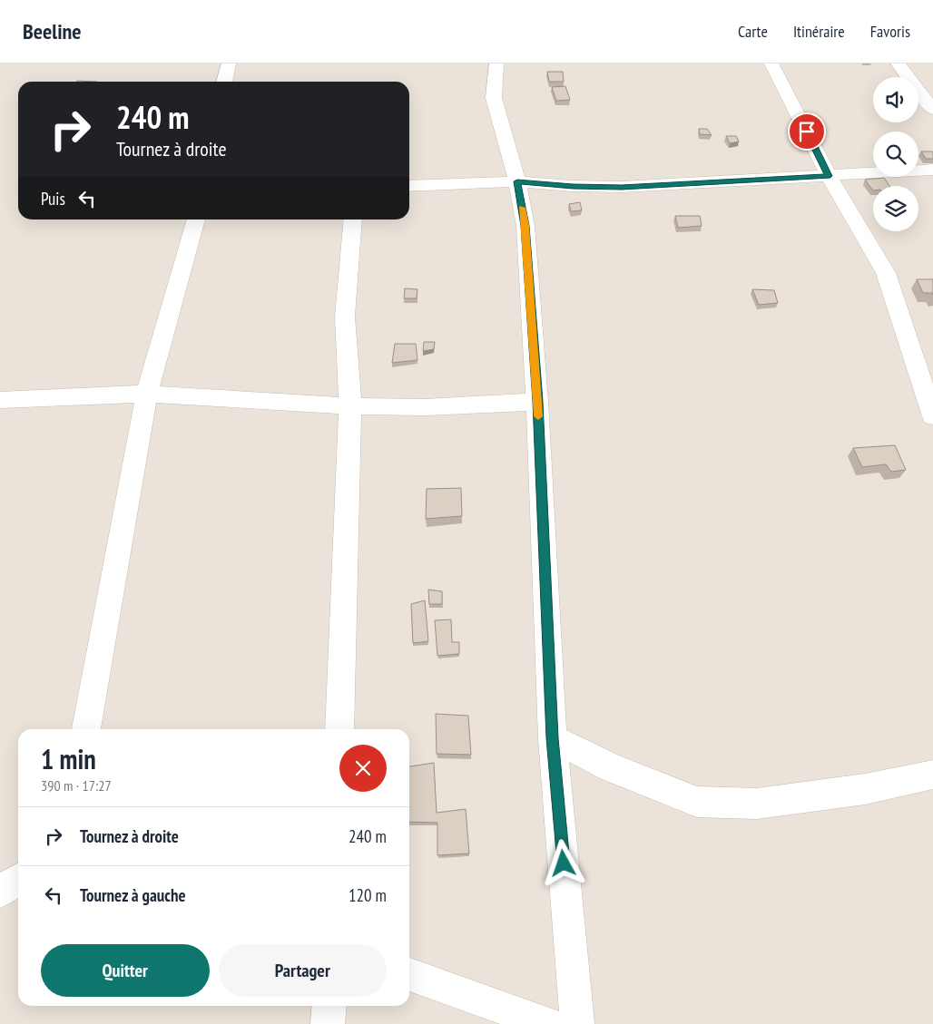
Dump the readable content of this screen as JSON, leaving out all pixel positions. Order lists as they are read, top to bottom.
{
  "page": {
    "header": "Beeline",
    "nav": ["Carte", "Itinéraire", "Favoris"],
    "turn": ["240 m", "Tournez à droite"],
    "then": "Puis",
    "heading": ["1 min", "390 m · 17:27"],
    "list": [
      {
        "name": "Tournez à droite",
        "value": "240 m"
      },
      {
        "name": "Tournez à gauche",
        "value": "120 m"
      }
    ],
    "buttons": ["Quitter", "Partager"]
  }
}
